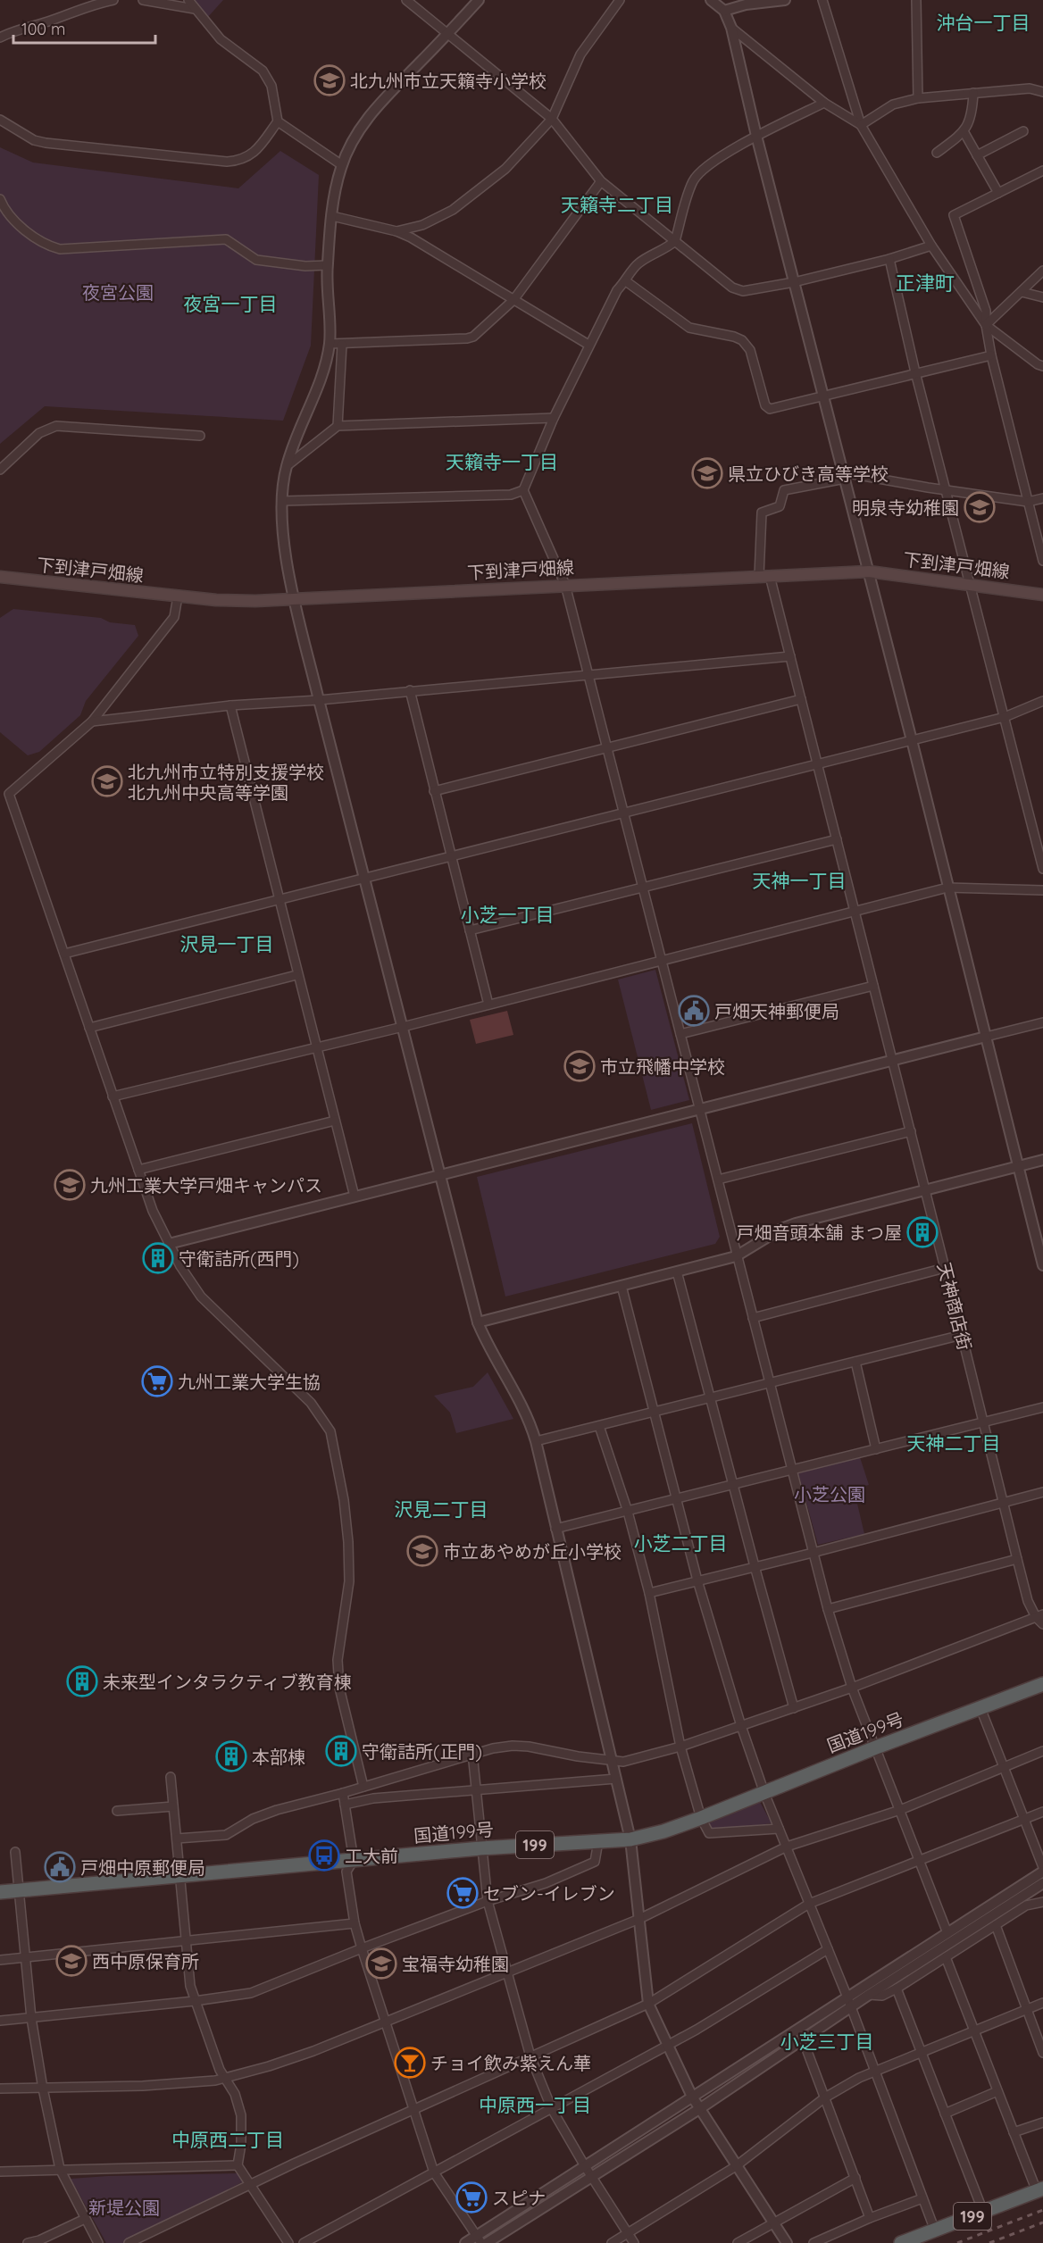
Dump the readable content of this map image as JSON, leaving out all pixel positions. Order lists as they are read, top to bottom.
{
  "streets": {
    "highway": ["国道199号", "199"],
    "main road": ["下到津戸畑線"],
    "street": ["天神商店街"]
  },
  "crossings": [
    ["下到津戸畑線", "天神商店街"]
  ],
  "districts": [
    "沖台一丁目",
    "天籟寺二丁目",
    "正津町",
    "夜宮一丁目",
    "天籟寺一丁目",
    "天神一丁目",
    "小芝一丁目",
    "沢見一丁目",
    "天神二丁目",
    "沢見二丁目",
    "小芝二丁目",
    "小芝三丁目",
    "中原西一丁目",
    "中原西二丁目"
  ],
  "parks": ["夜宮公園", "小芝公園", "新堤公園"],
  "places": {
    "school or university": [
      "北九州市立天籟寺小学校",
      "県立ひびき高等学校",
      "明泉寺幼稚園",
      "北九州市立特別支援学校 北九州中央高等学園",
      "市立飛幡中学校",
      "九州工業大学戸畑キャンパス",
      "市立あやめが丘小学校",
      "西中原保育所",
      "宝福寺幼稚園"
    ],
    "public building": ["戸畑天神郵便局", "戸畑中原郵便局"],
    "building": [
      "戸畑音頭本舗 まつ屋",
      "守衛詰所(西門)",
      "未来型インタラクティブ教育棟",
      "守衛詰所(正門)",
      "本部棟"
    ],
    "supermarket": ["九州工業大学生協", "セブン-イレブン", "スピナ"],
    "bus stop": ["工大前"],
    "bar": ["チョイ飲み紫えん華"]
  },
  "scale_bar": "100 m"
}
